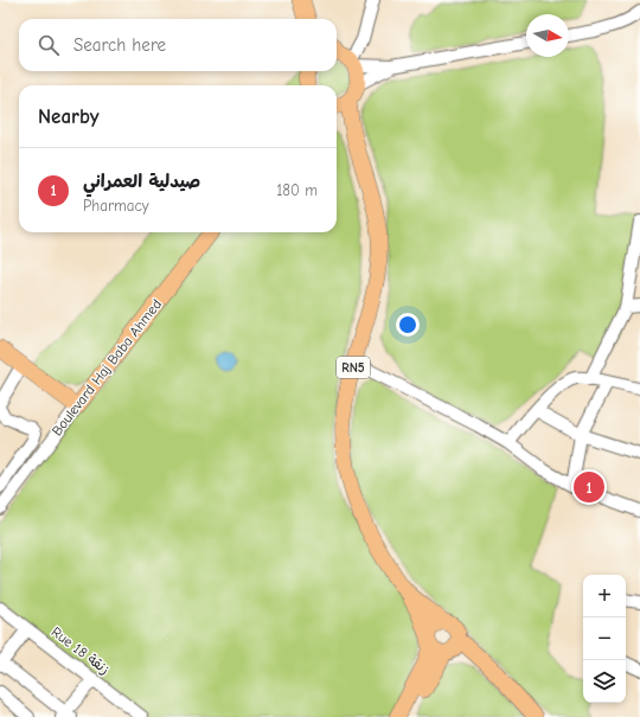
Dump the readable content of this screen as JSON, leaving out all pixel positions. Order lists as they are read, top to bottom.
{
  "streets": {
    "main road": ["Boulevard Haj Baba Ahmed", "RN5"],
    "street": ["Rue 18 زنقة"]
  },
  "north": "right",
  "page": {
    "search": "Search here",
    "heading": "Nearby",
    "list": [
      {
        "mark": "1",
        "name": "صيدلية العمراني",
        "note": "Pharmacy",
        "value": "180 m"
      }
    ],
    "pins": "1",
    "map_buttons": ["+", "−"]
  }
}
